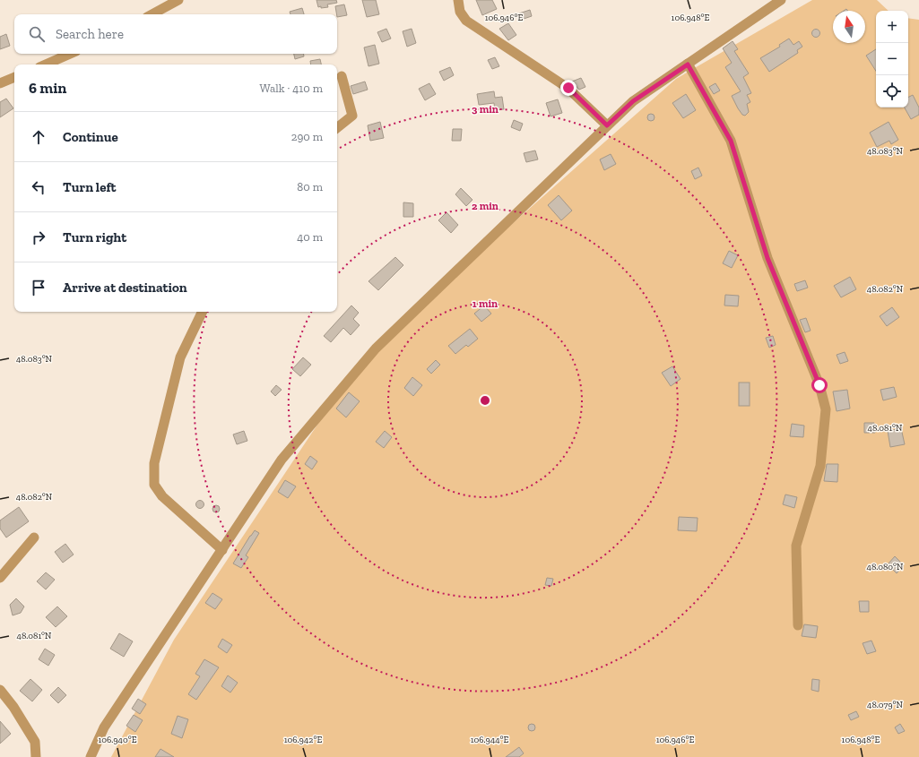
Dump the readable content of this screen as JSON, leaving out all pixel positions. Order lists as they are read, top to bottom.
{
  "north": "top",
  "page": {
    "map_buttons": ["+", "−"],
    "search": "Search here",
    "heading": ["6 min", "Walk · 410 m"],
    "list": [
      ["Continue", "290 m"],
      ["Turn left", "80 m"],
      ["Turn right", "40 m"],
      "Arrive at destination"
    ]
  },
  "coordinates": [
    "106.946°E",
    "106.948°E",
    "48.083°N",
    "48.082°N",
    "48.081°N",
    "48.080°N",
    "48.079°N",
    "106.940°E",
    "106.942°E",
    "106.944°E"
  ],
  "rings": ["3 min", "2 min", "1 min"]
}
